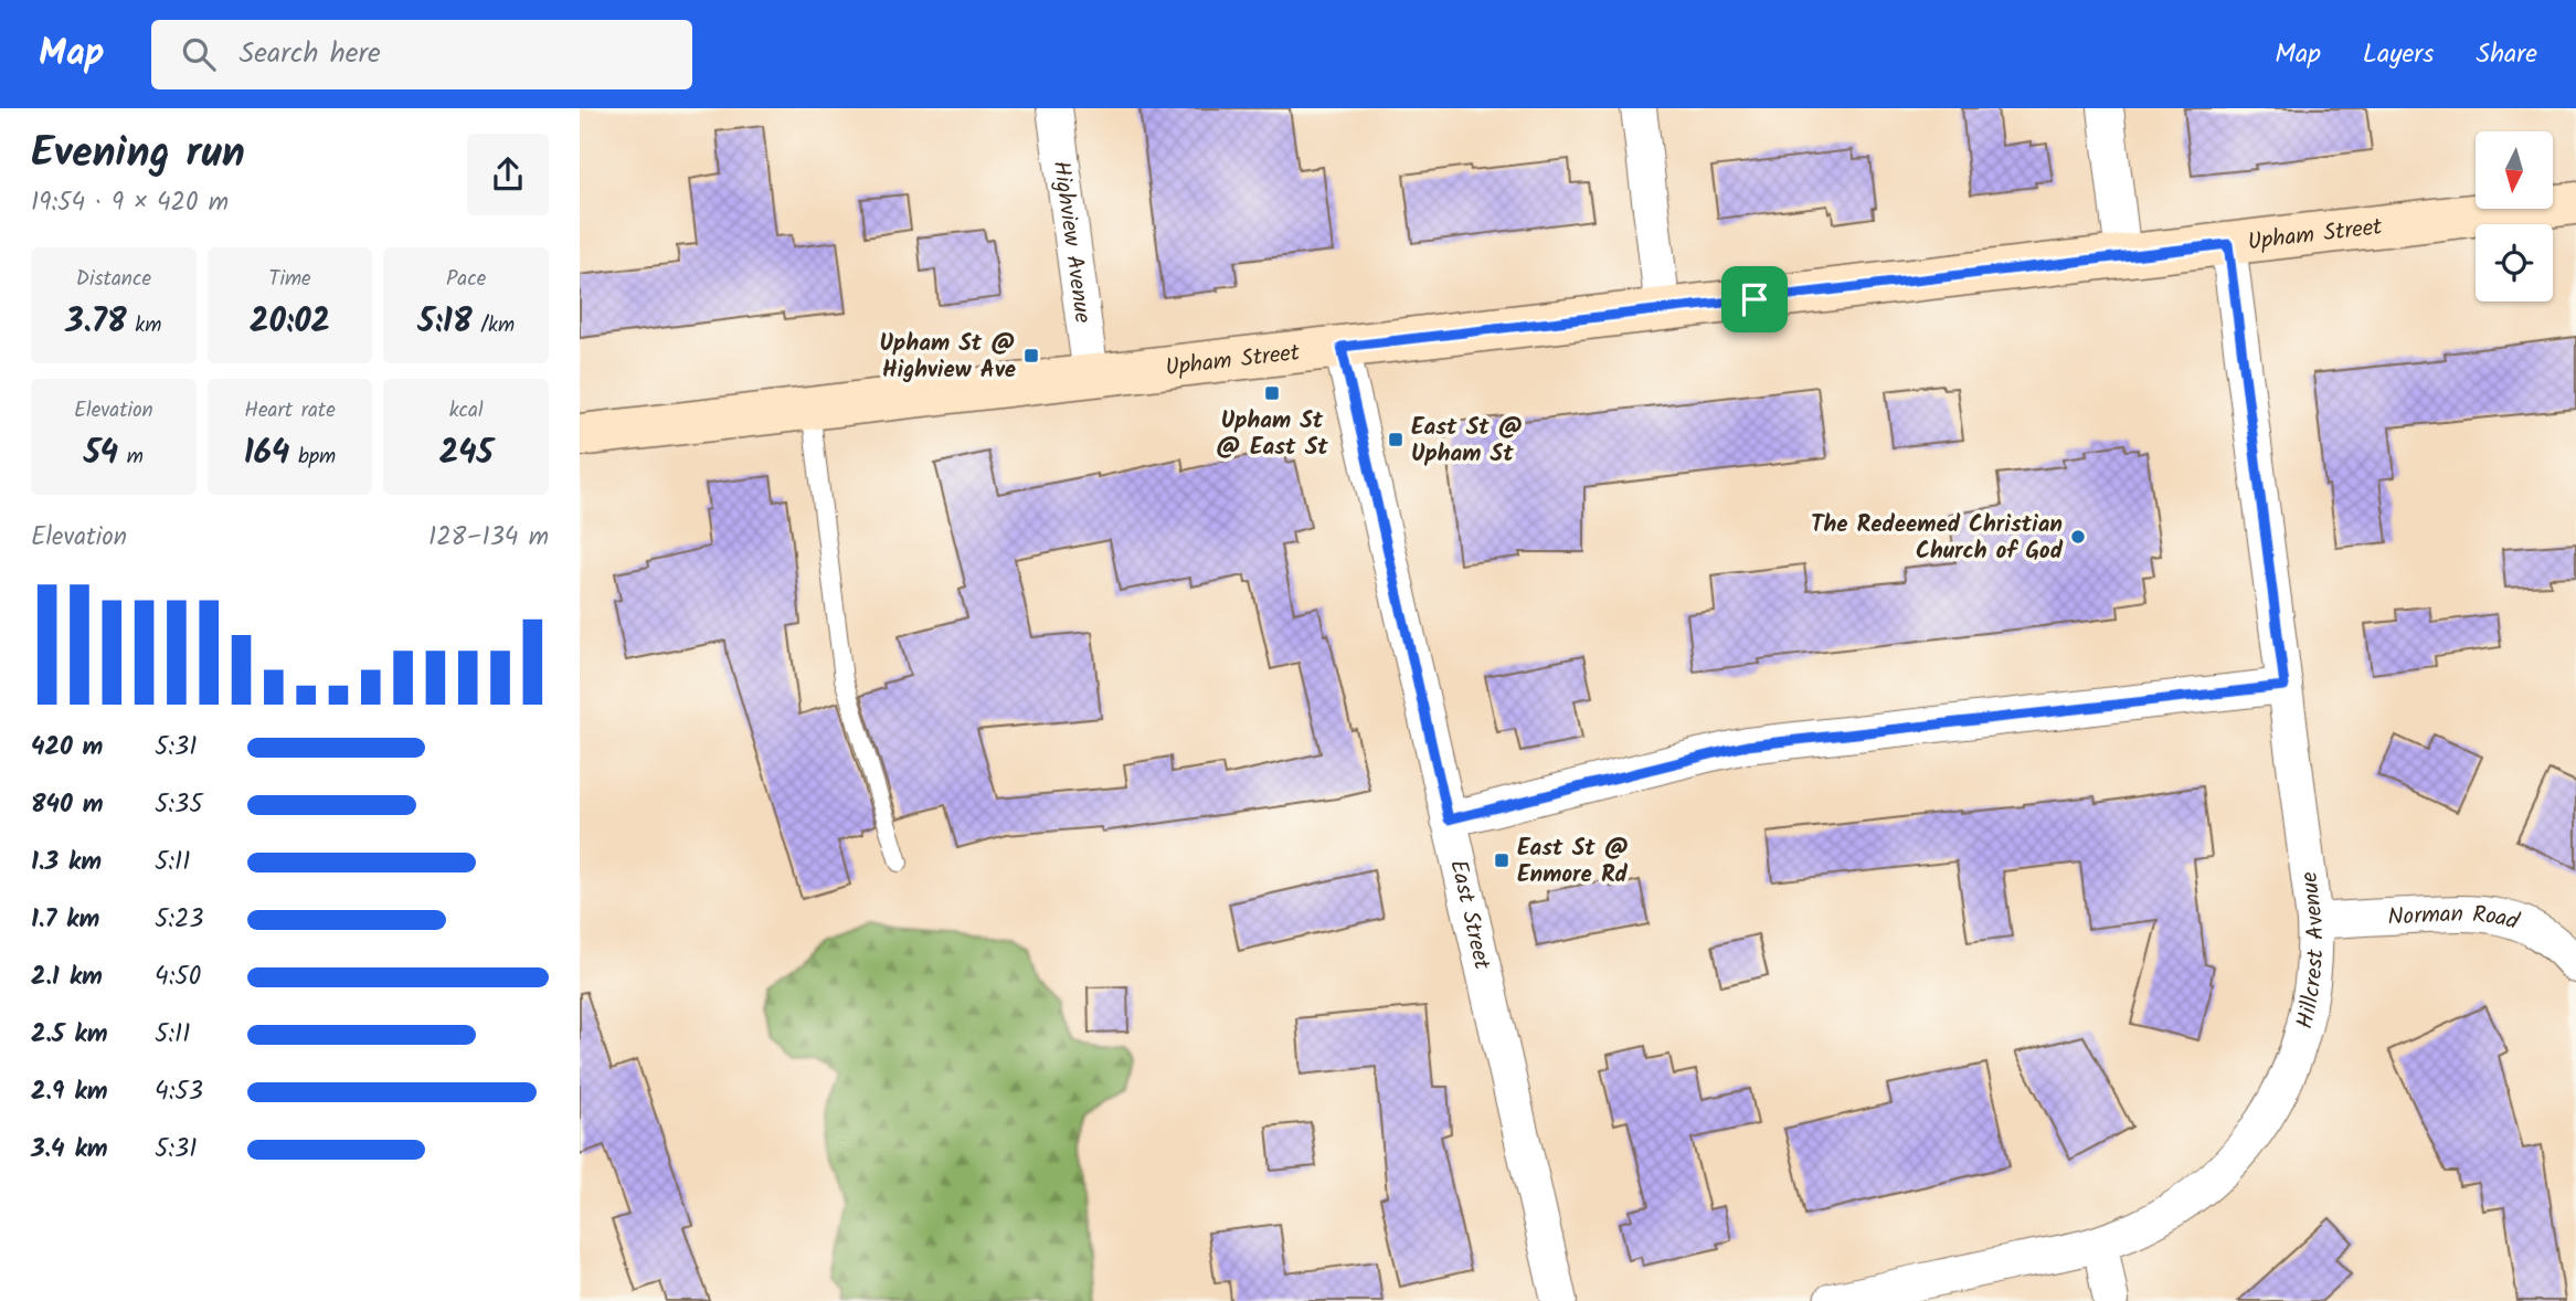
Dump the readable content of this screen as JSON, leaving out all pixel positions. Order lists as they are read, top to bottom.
{
  "streets": {
    "main road": ["Upham Street"],
    "street": [
      "Highview Avenue",
      "East Street",
      "Norman Road",
      "Hillcrest Avenue"
    ]
  },
  "crossings": [
    ["Upham Street", "Highview Avenue"],
    ["Upham Street", "East Street"],
    ["Upham Street", "Hillcrest Avenue"],
    ["Norman Road", "Hillcrest Avenue"]
  ],
  "places": {
    "transit": [
      "Upham St @ Highview Ave",
      "Upham St @ East St",
      "East St @ Upham St",
      "East St @ Enmore Rd"
    ],
    "other": ["The Redeemed Christian Church of God"]
  },
  "north": "bottom",
  "page": {
    "header": "Map",
    "search": "Search here",
    "nav": ["Map", "Layers", "Share"],
    "heading": ["Evening run", "19:54 · 9 × 420 m"],
    "stats": [
      ["Distance", "3.78 km"],
      ["Time", "20:02"],
      ["Pace", "5:18 /km"],
      ["Elevation", "54 m"],
      ["Heart rate", "164 bpm"],
      ["kcal", "245"]
    ],
    "chart": ["Elevation", "128–134 m"],
    "list": [
      {
        "name": "420 m",
        "note": "5:31"
      },
      {
        "name": "840 m",
        "note": "5:35"
      },
      {
        "name": "1.3 km",
        "note": "5:11"
      },
      {
        "name": "1.7 km",
        "note": "5:23"
      },
      {
        "name": "2.1 km",
        "note": "4:50"
      },
      {
        "name": "2.5 km",
        "note": "5:11"
      },
      {
        "name": "2.9 km",
        "note": "4:53"
      },
      {
        "name": "3.4 km",
        "note": "5:31"
      }
    ]
  }
}
